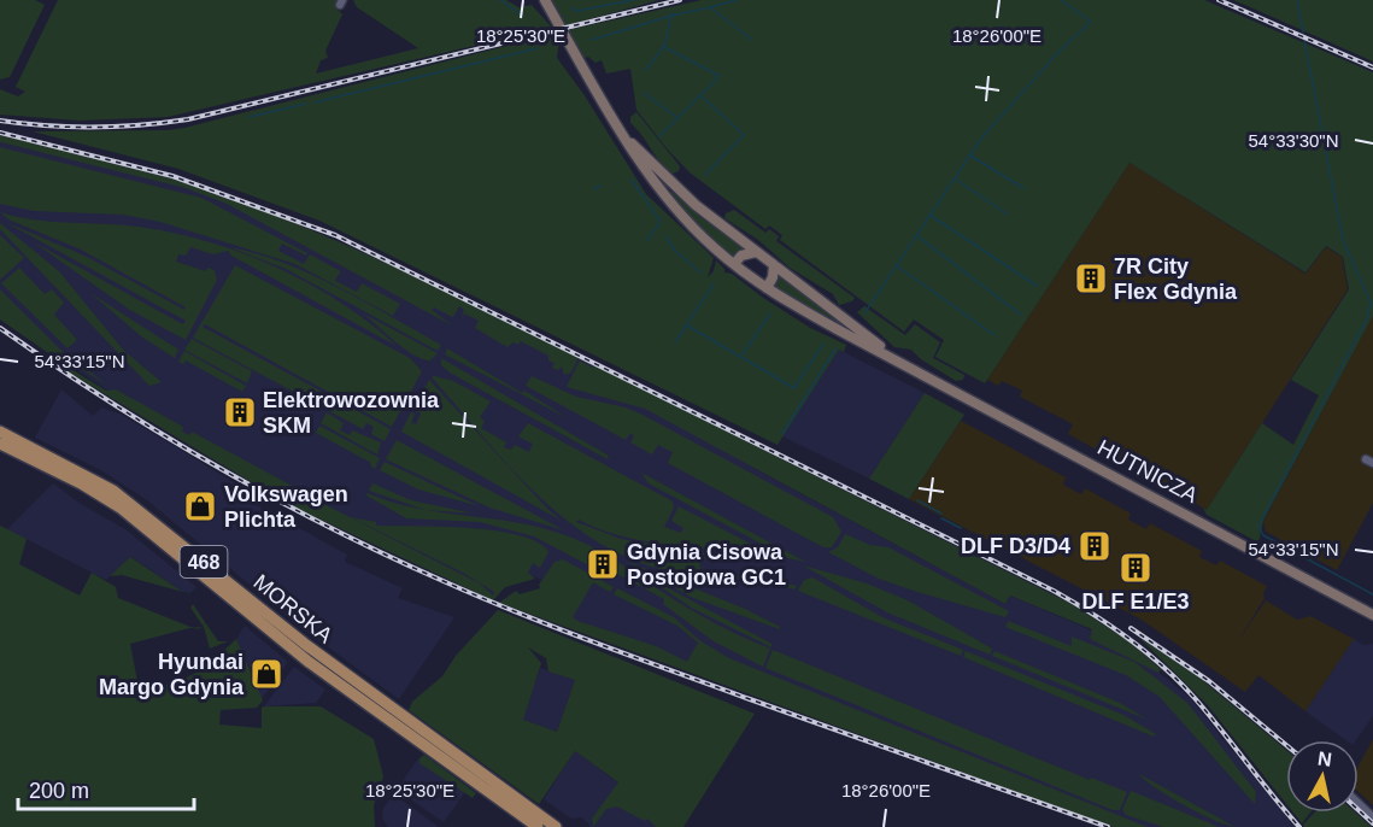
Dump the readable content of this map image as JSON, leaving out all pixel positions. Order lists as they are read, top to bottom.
{
  "streets": {
    "main road": ["HUTNICZA", "468", "MORSKA"]
  },
  "places": {
    "building": [
      "7R City Flex Gdynia",
      "Elektrowozownia SKM",
      "DLF D3/D4",
      "Gdynia Cisowa Postojowa GC1",
      "DLF E1/E3"
    ],
    "shop": ["Volkswagen Plichta", "Hyundai Margo Gdynia"]
  },
  "scale_bar": "200 m",
  "north": "top",
  "coordinates": [
    "18°25'30\"E",
    "18°26'00\"E",
    "54°33'30\"N",
    "54°33'15\"N"
  ]
}
